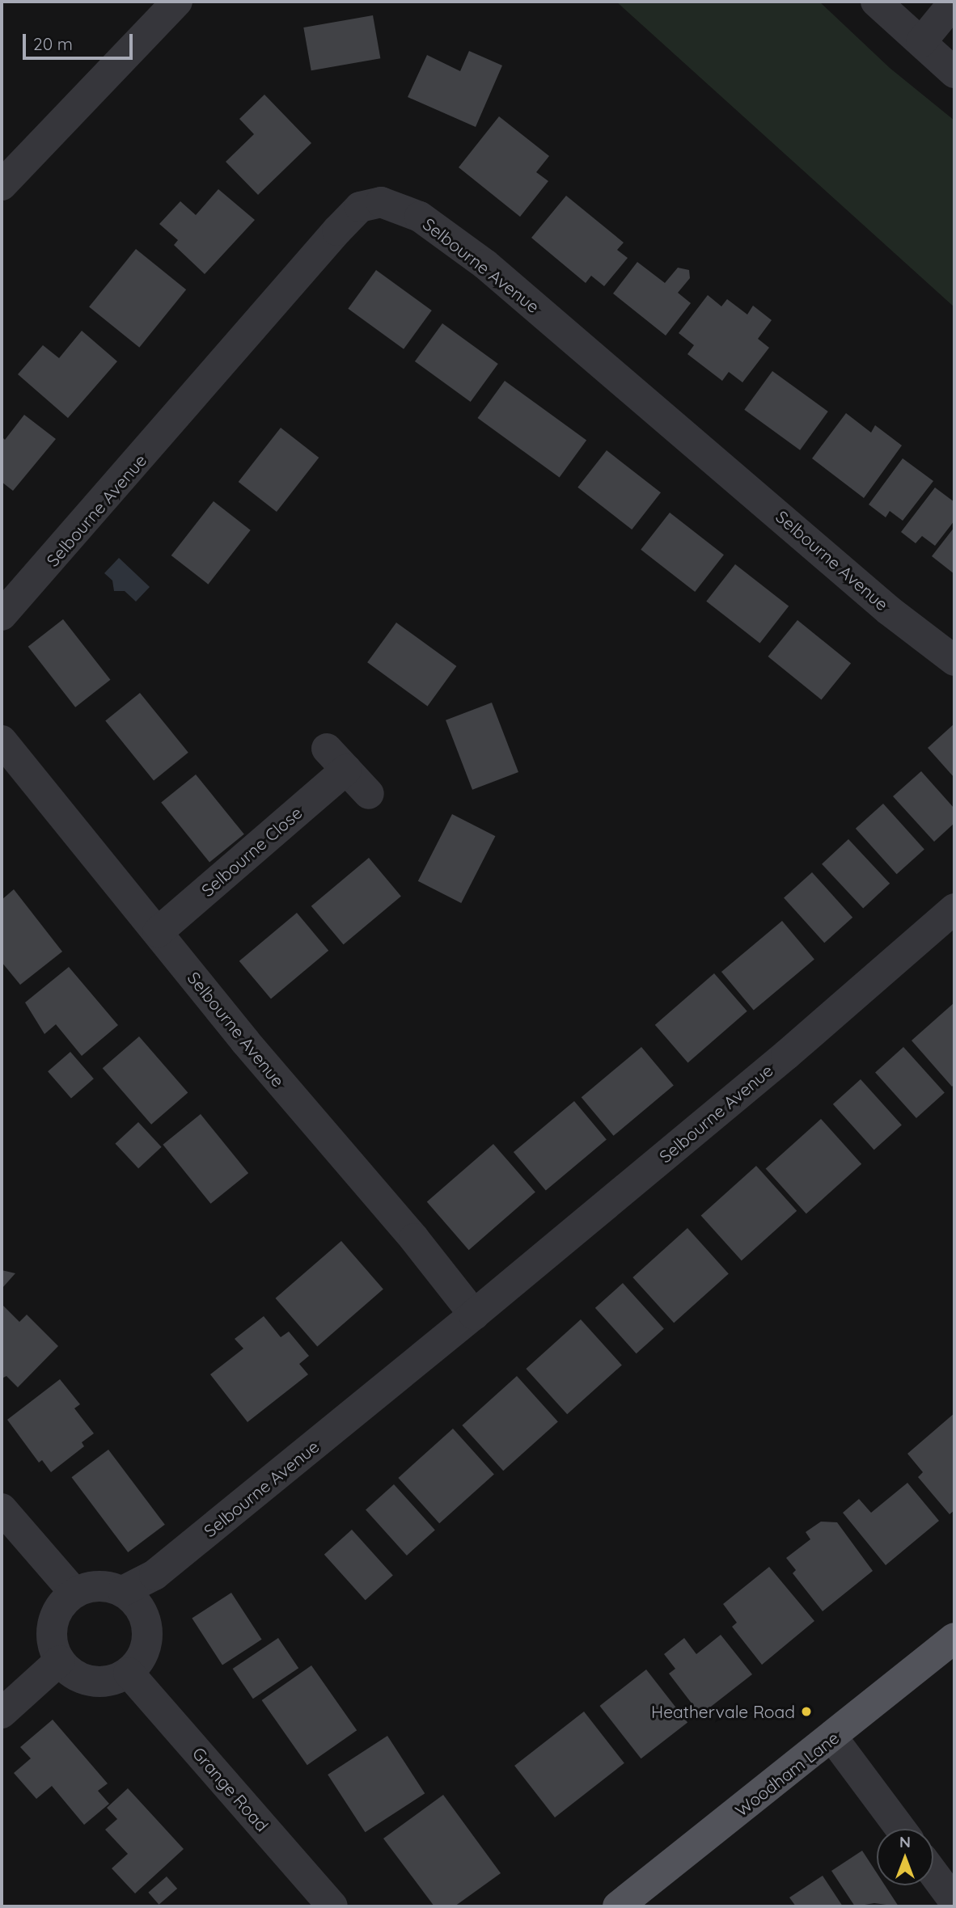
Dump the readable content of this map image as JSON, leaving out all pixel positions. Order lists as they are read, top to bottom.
{
  "streets": {
    "main road": ["Woodham Lane"],
    "street": ["Selbourne Avenue", "Selbourne Close", "Grange Road"]
  },
  "crossings": [
    ["Selbourne Avenue", "Selbourne Close"],
    ["Selbourne Avenue", "Grange Road"]
  ],
  "places": ["Heathervale Road"],
  "scale_bar": "20 m",
  "north": "top"
}
